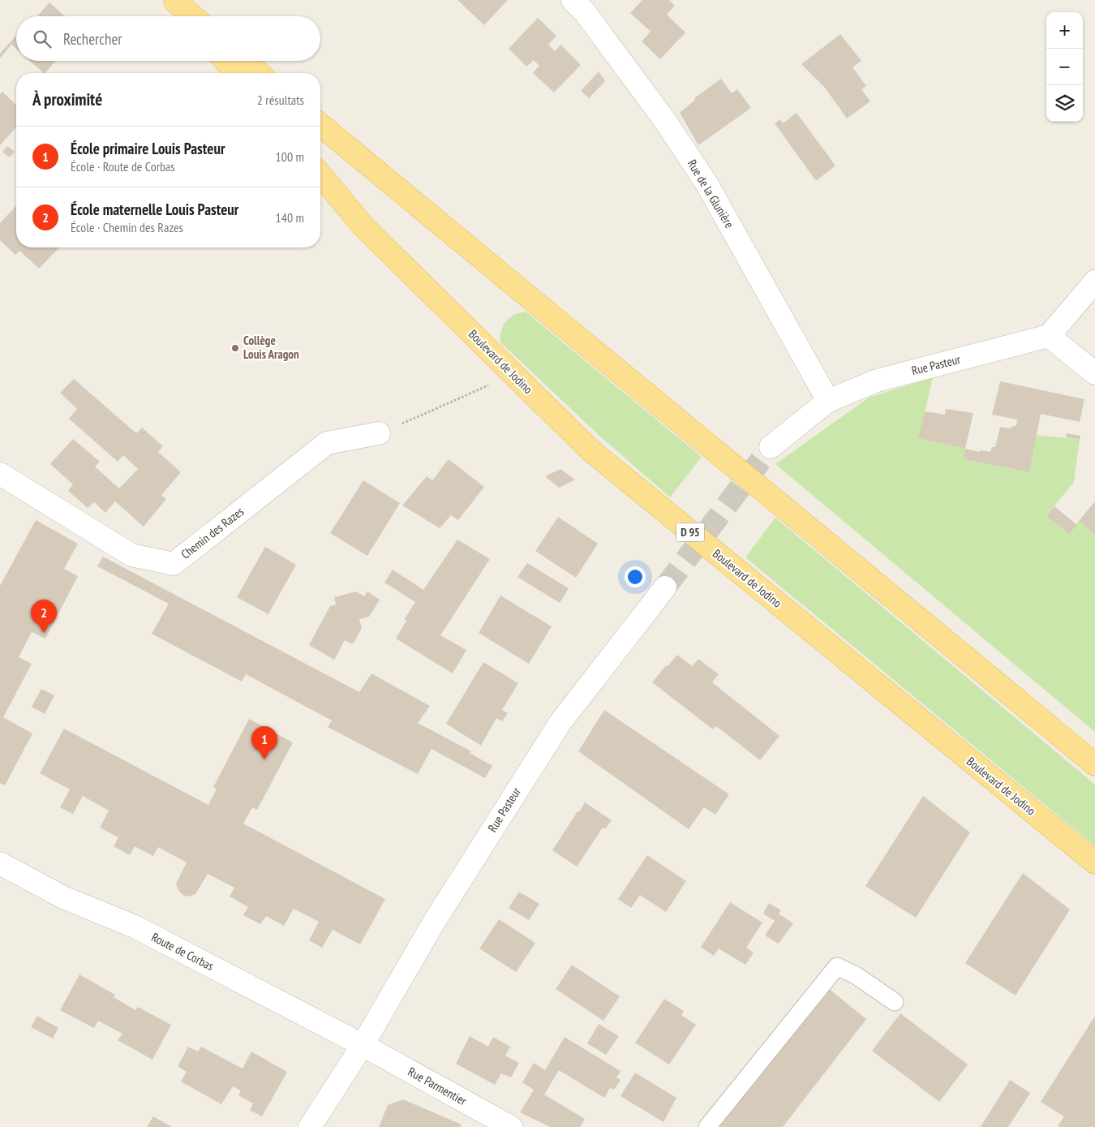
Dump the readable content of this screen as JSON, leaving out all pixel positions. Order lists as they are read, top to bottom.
{
  "streets": {
    "main road": ["Boulevard de Jodino", "D 95"],
    "street": [
      "Rue de la Glunière",
      "Rue Pasteur",
      "Chemin des Razes",
      "Route de Corbas",
      "Rue Parmentier"
    ]
  },
  "crossings": [
    ["Rue de la Glunière", "Rue Pasteur"],
    ["Rue Pasteur", "Route de Corbas"],
    ["Rue Pasteur", "Rue Parmentier"],
    ["Route de Corbas", "Rue Parmentier"]
  ],
  "places": ["Collège Louis Aragon"],
  "page": {
    "map_buttons": ["+", "−"],
    "search": "Rechercher",
    "heading": ["À proximité", "2 résultats"],
    "list": [
      {
        "mark": "1",
        "name": "École primaire Louis Pasteur",
        "note": "École · Route de Corbas",
        "value": "100 m"
      },
      {
        "mark": "2",
        "name": "École maternelle Louis Pasteur",
        "note": "École · Chemin des Razes",
        "value": "140 m"
      }
    ],
    "pins": ["2", "1"]
  }
}
